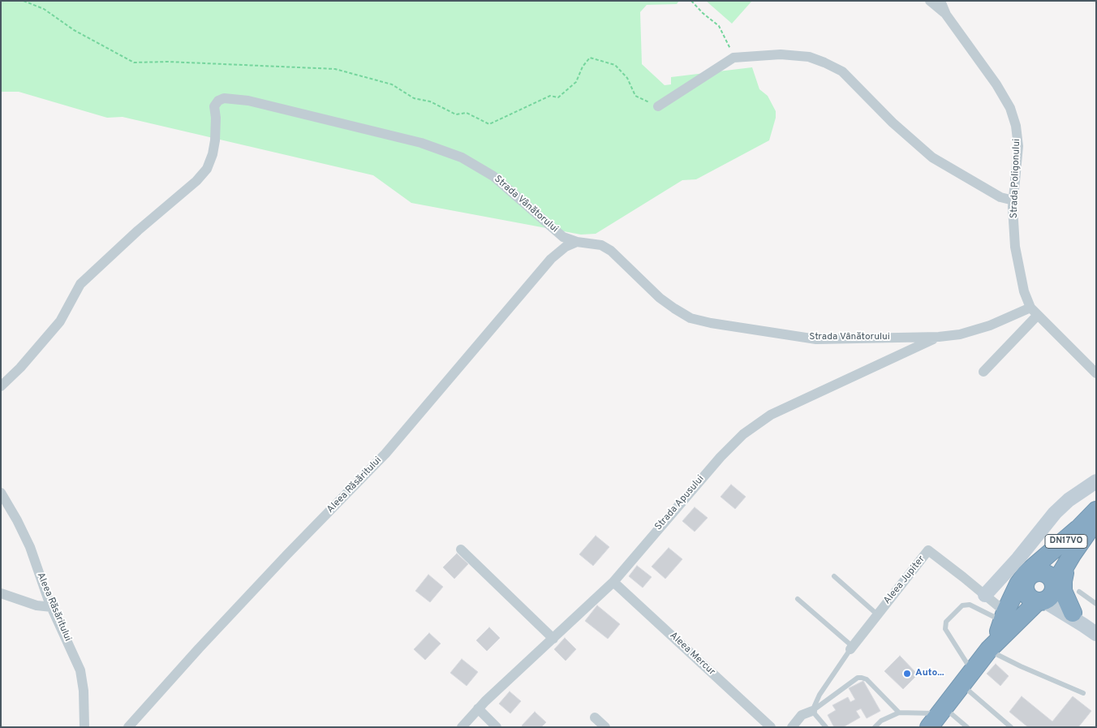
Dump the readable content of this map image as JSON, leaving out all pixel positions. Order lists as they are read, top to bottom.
{
  "streets": {
    "highway": ["DN17VO"],
    "street": [
      "Strada Poligonului",
      "Strada Vânătorului",
      "Aleea Răsăritului",
      "Strada Apusului",
      "Aleea Jupiter",
      "Aleea Mercur"
    ]
  },
  "crossings": [
    ["Strada Poligonului", "Strada Vânătorului"],
    ["Strada Vânătorului", "Aleea Răsăritului"],
    ["Strada Vânătorului", "Strada Apusului"],
    ["Strada Apusului", "Aleea Mercur"],
    ["DN17VO", "Aleea Jupiter"]
  ],
  "places": ["Auto..."]
}
